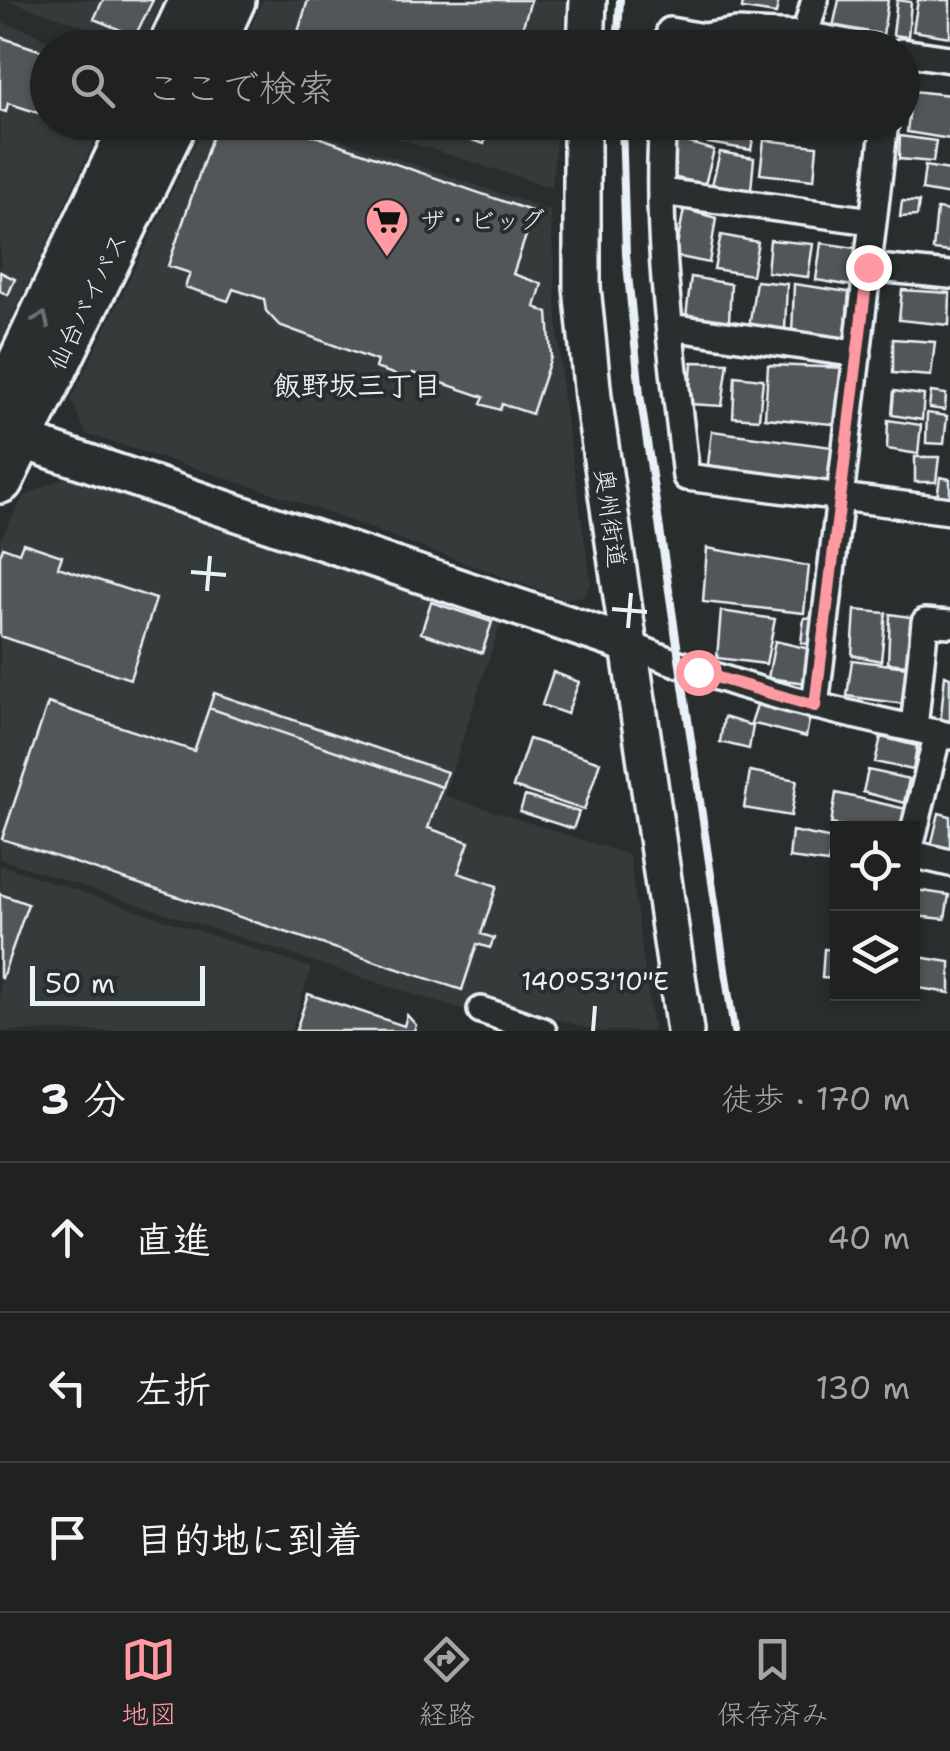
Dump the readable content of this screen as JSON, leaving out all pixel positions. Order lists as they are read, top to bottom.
{
  "streets": {
    "highway": ["仙台バイパス"],
    "main road": ["奥州街道"]
  },
  "districts": ["飯野坂三丁目"],
  "places": {
    "supermarket": ["ザ・ビッグ"]
  },
  "scale_bar": "50 m",
  "page": {
    "search": "ここで検索",
    "scale": "50 m",
    "heading": ["3 分", "徒歩 · 170 m"],
    "list": [
      ["直進", "40 m"],
      ["左折", "130 m"],
      "目的地に到着"
    ],
    "nav": ["地図", "経路", "保存済み"]
  },
  "coordinates": ["140°53'10\"E"]
}
